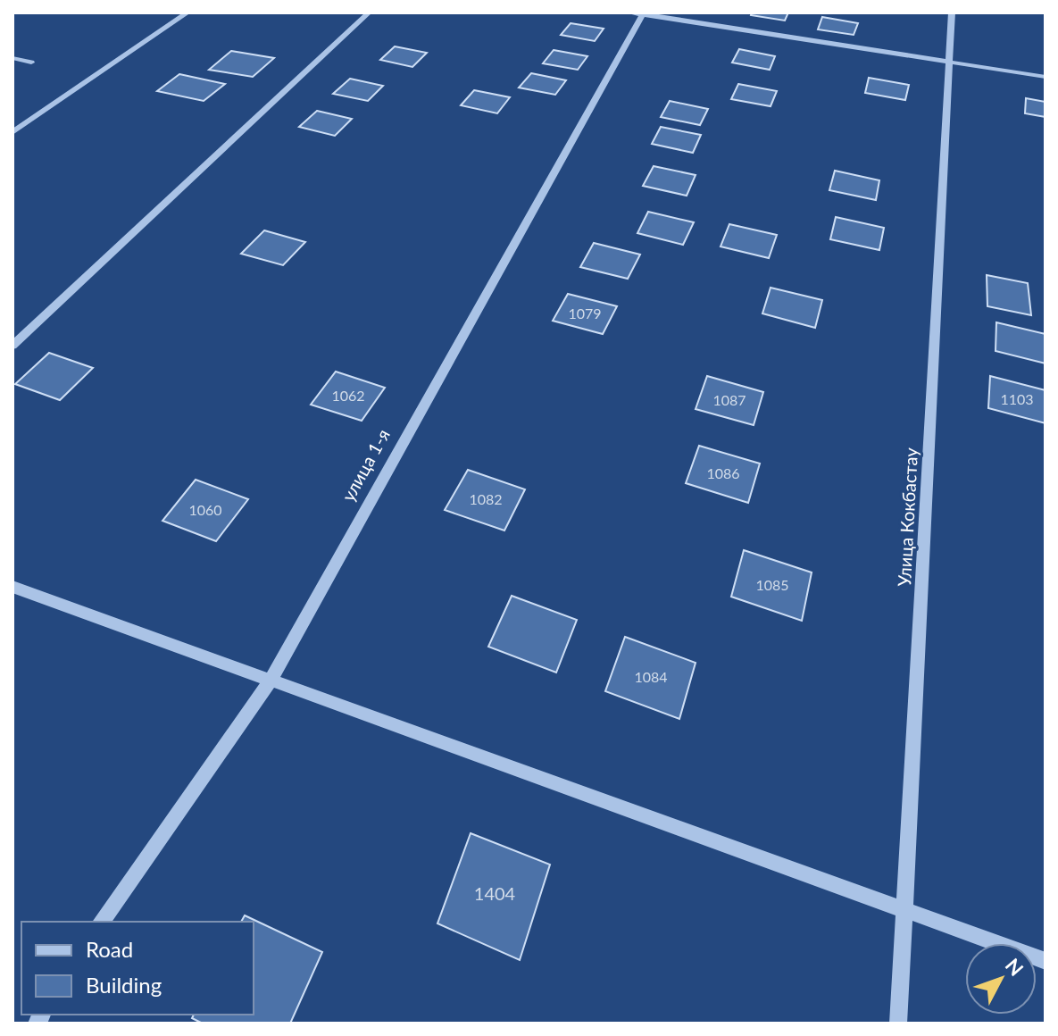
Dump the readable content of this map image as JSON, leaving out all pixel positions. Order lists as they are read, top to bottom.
{
  "streets": {
    "street": ["улица 1-я", "Улица Кокбастау"]
  },
  "house_numbers": [
    "1079",
    "1062",
    "1103",
    "1087",
    "1086",
    "1082",
    "1060",
    "1085",
    "1084",
    "1404"
  ],
  "legend": ["Road", "Building"],
  "north": "top right"
}
